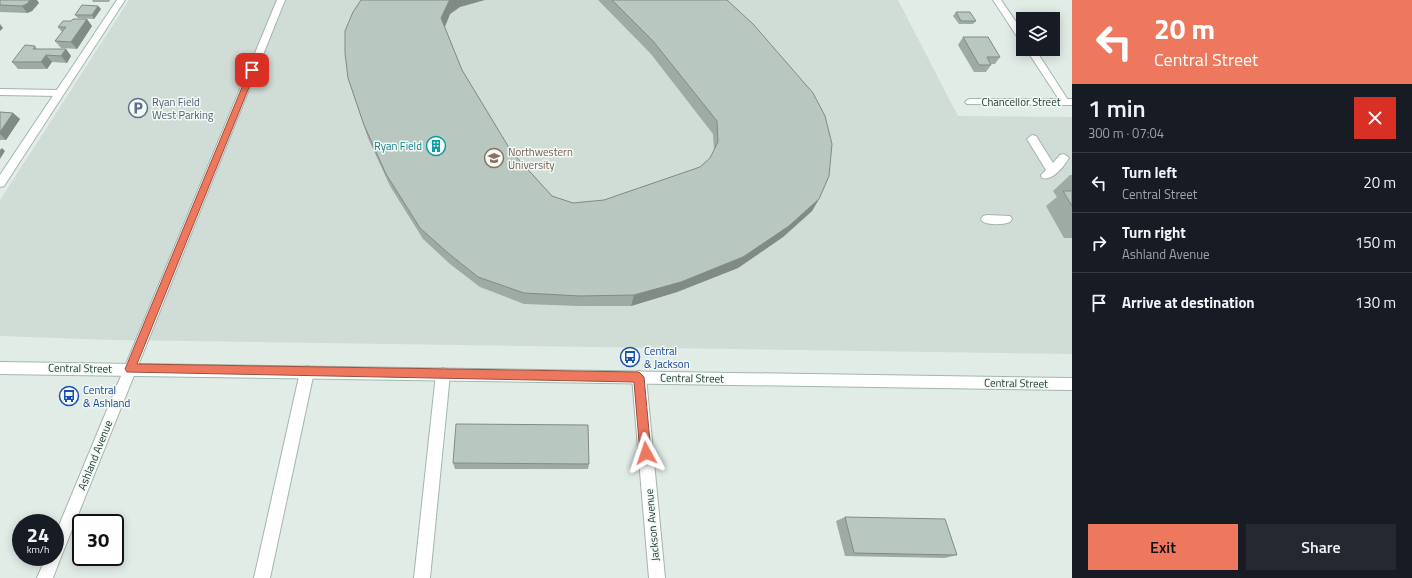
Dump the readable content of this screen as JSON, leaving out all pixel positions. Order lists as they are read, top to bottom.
{
  "streets": {
    "street": [
      "Chancellor Street",
      "Central Street",
      "Ashland Avenue",
      "Jackson Avenue"
    ]
  },
  "crossings": [
    ["Central Street", "Ashland Avenue"],
    ["Central Street", "Jackson Avenue"]
  ],
  "places": {
    "parking": ["Ryan Field West Parking"],
    "building": ["Ryan Field"],
    "school or university": ["Northwestern University"],
    "bus stop": ["Central & Jackson", "Central & Ashland"]
  },
  "page": {
    "turn": ["20 m", "Central Street"],
    "heading": ["1 min", "300 m · 07:04"],
    "list": [
      {
        "name": "Turn left",
        "note": "Central Street",
        "value": "20 m"
      },
      {
        "name": "Turn right",
        "note": "Ashland Avenue",
        "value": "150 m"
      },
      {
        "name": "Arrive at destination",
        "value": "130 m"
      }
    ],
    "speed": "24 km/h",
    "limit": "30",
    "buttons": ["Exit", "Share"]
  }
}
